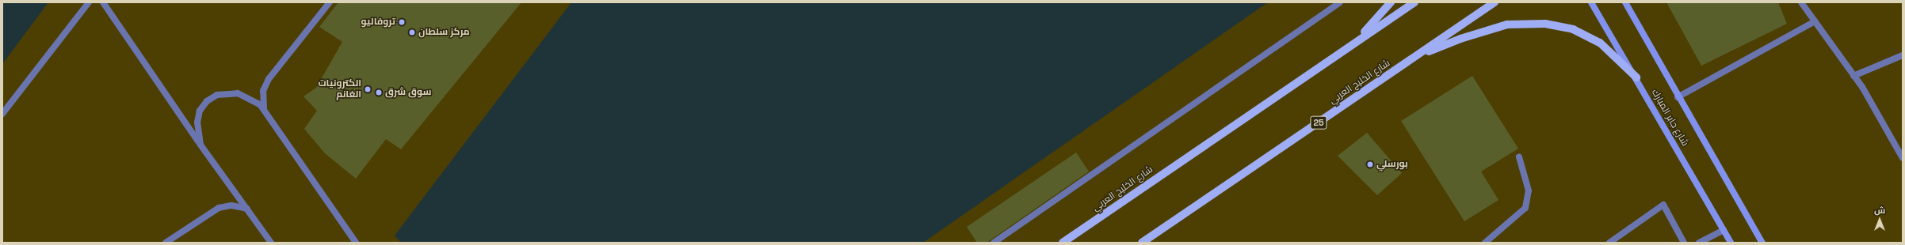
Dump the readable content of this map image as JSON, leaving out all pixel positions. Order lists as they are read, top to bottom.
{
  "streets": {
    "main road": ["شارع الخليج العربي", "شارع جابر المبارك", "25"]
  },
  "places": [
    "تروفاليو",
    "مركز سلطان",
    "الكترونيات الغانم",
    "سوق شرق",
    "بورسلي"
  ],
  "north": "top"
}
